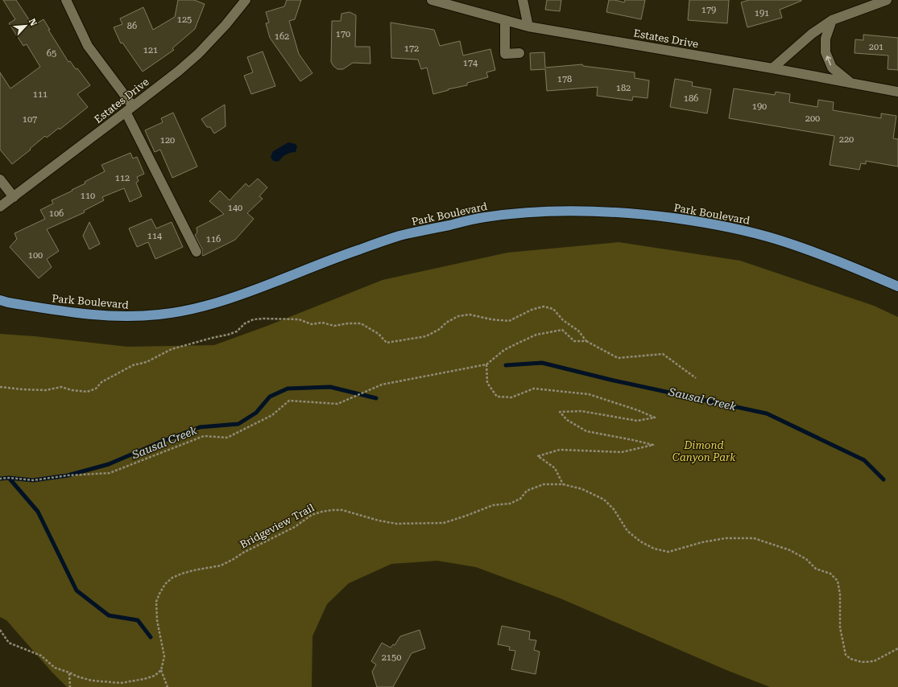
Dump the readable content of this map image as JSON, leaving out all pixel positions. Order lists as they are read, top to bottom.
{
  "streets": {
    "main road": ["Park Boulevard"],
    "street": ["Estates Drive"],
    "path": ["Bridgeview Trail"]
  },
  "water": ["Sausal Creek"],
  "parks": ["Dimond Canyon Park"],
  "house_numbers": [
    "179",
    "191",
    "125",
    "86",
    "170",
    "162",
    "201",
    "172",
    "121",
    "65",
    "174",
    "178",
    "182",
    "111",
    "186",
    "190",
    "200",
    "107",
    "220",
    "120",
    "112",
    "110",
    "140",
    "106",
    "114",
    "116",
    "100",
    "2150"
  ],
  "north": "top right"
}
